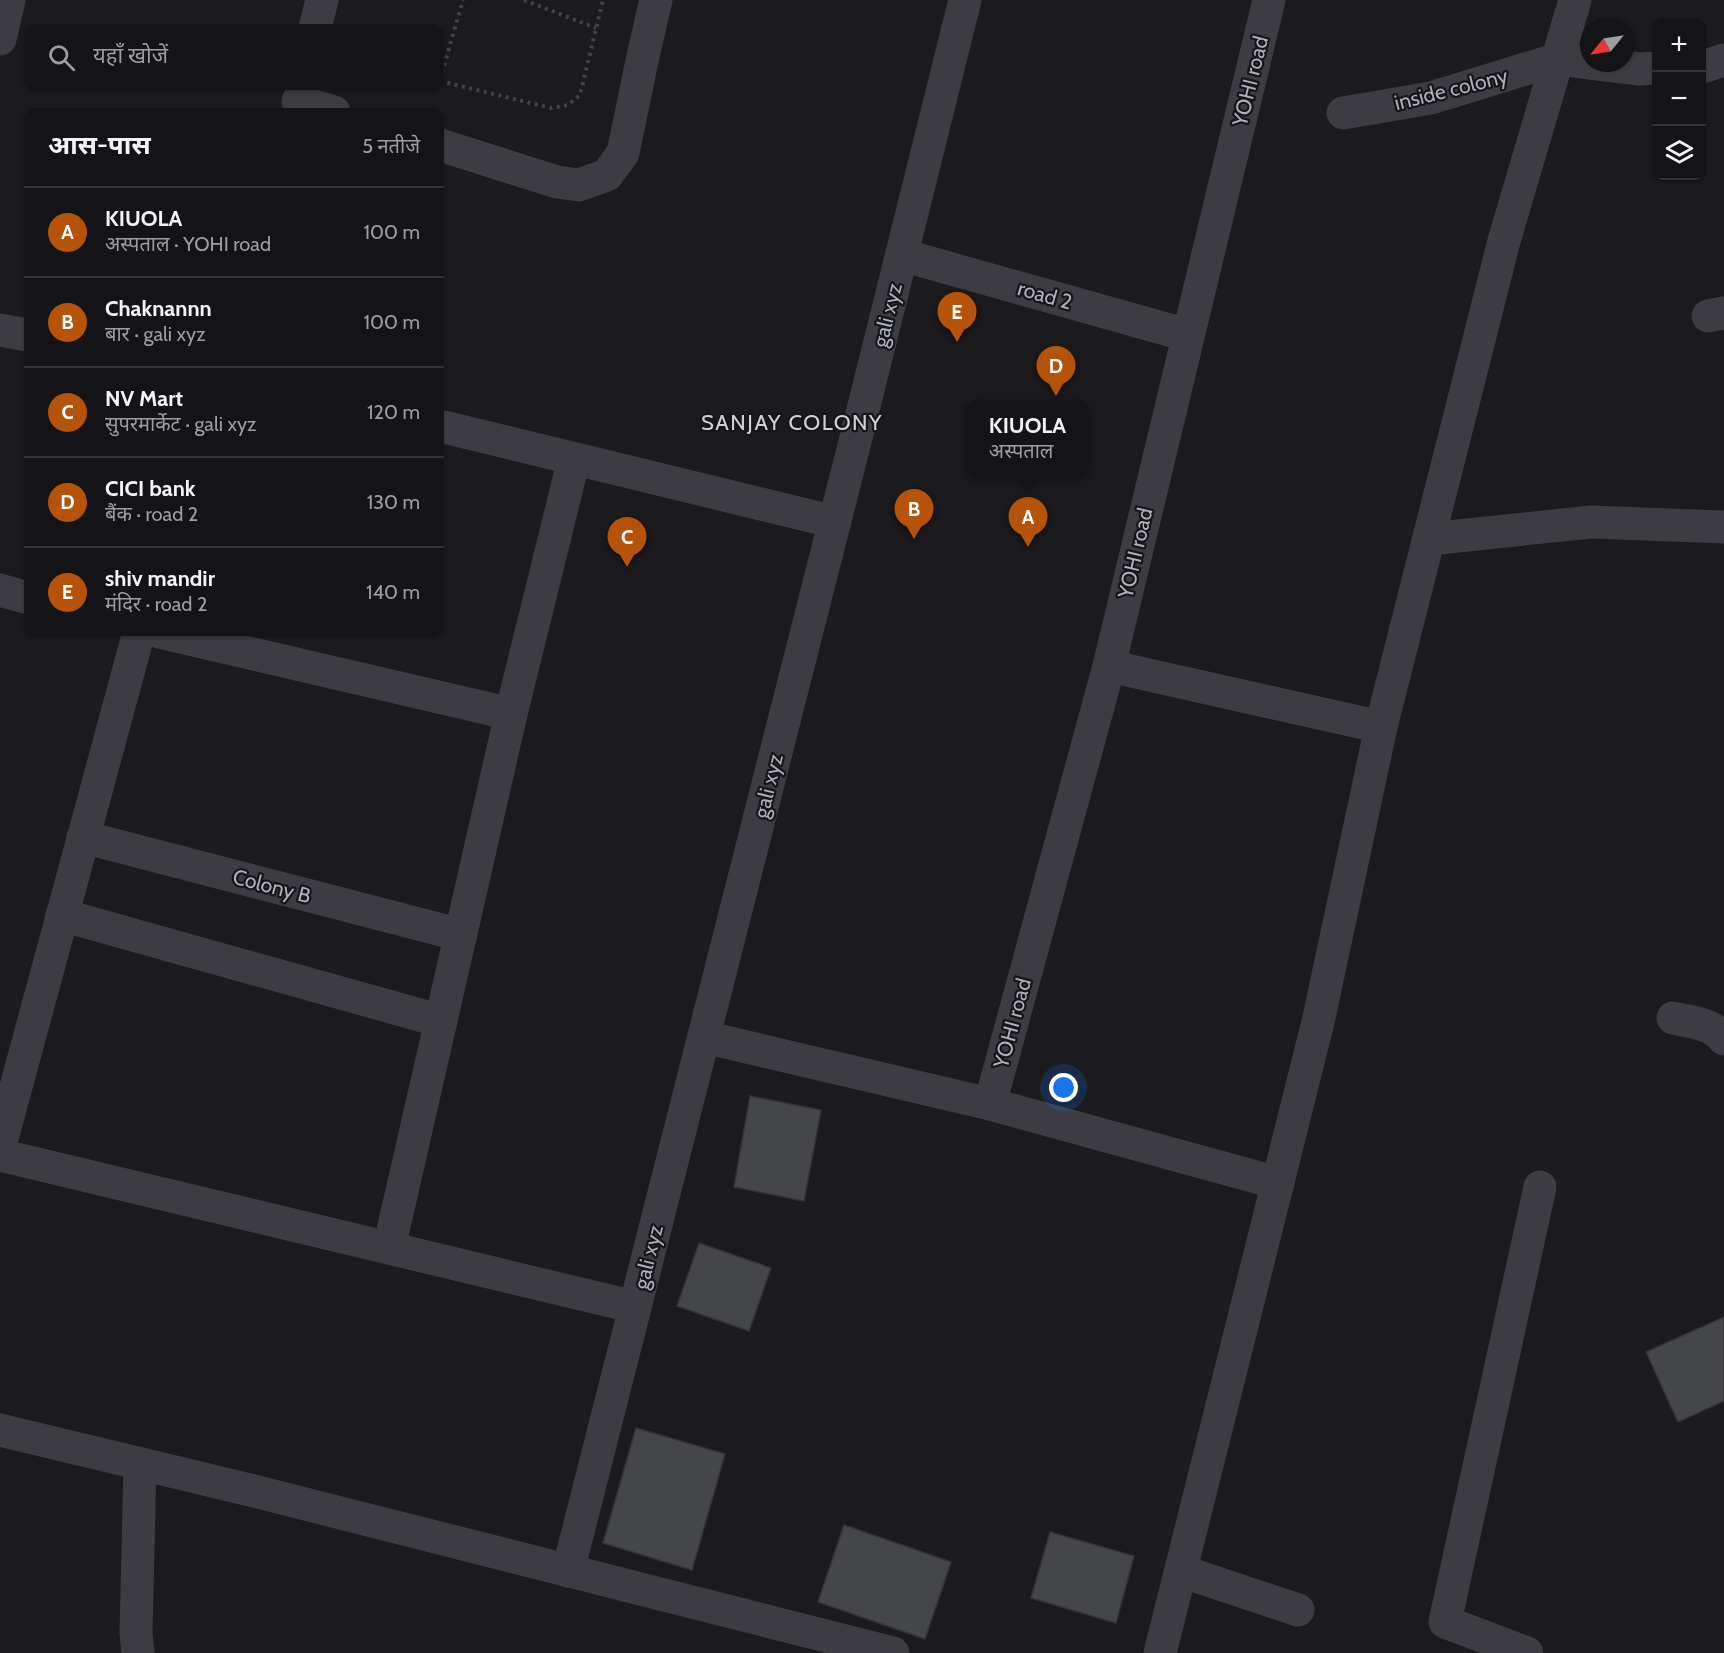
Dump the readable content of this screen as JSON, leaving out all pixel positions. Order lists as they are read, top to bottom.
{
  "streets": {
    "street": [
      "YOHI road",
      "inside colony",
      "road 2",
      "gali xyz",
      "Colony B"
    ]
  },
  "crossings": [
    ["YOHI road", "road 2"],
    ["road 2", "gali xyz"]
  ],
  "districts": ["SANJAY COLONY"],
  "north": "bottom left",
  "page": {
    "map_buttons": ["+", "−"],
    "search": "यहाँ खोजें",
    "heading": ["आस-पास", "5 नतीजे"],
    "list": [
      {
        "mark": "A",
        "name": "KIUOLA",
        "note": "अस्पताल · YOHI road",
        "value": "100 m"
      },
      {
        "mark": "B",
        "name": "Chaknannn",
        "note": "बार · gali xyz",
        "value": "100 m"
      },
      {
        "mark": "C",
        "name": "NV Mart",
        "note": "सुपरमार्केट · gali xyz",
        "value": "120 m"
      },
      {
        "mark": "D",
        "name": "CICI bank",
        "note": "बैंक · road 2",
        "value": "130 m"
      },
      {
        "mark": "E",
        "name": "shiv mandir",
        "note": "मंदिर · road 2",
        "value": "140 m"
      }
    ],
    "pins": [
      "E",
      "D",
      "B",
      "A",
      "C"
    ],
    "popup": ["KIUOLA", "अस्पताल"]
  }
}
